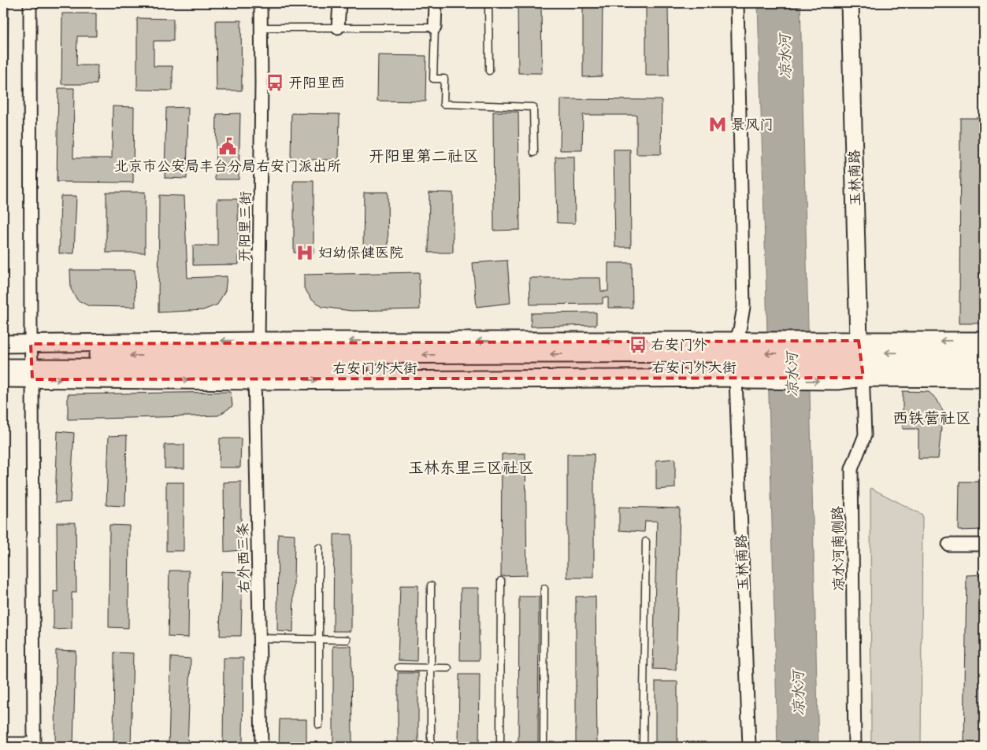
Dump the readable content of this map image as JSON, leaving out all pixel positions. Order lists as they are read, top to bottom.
{
  "streets": {
    "street": [
      "玉林南路",
      "开阳里三街",
      "右安门外大街",
      "凉水河南侧路",
      "右外西三条"
    ]
  },
  "crossings": [
    ["玉林南路", "右安门外大街"],
    ["玉林南路", "凉水河南侧路"],
    ["开阳里三街", "右安门外大街"],
    ["开阳里三街", "右外西三条"],
    ["右安门外大街", "右外西三条"]
  ],
  "districts": ["开阳里第二社区", "西铁营社区", "玉林东里三区社区"],
  "water": ["凉水河"],
  "places": {
    "bus stop": ["开阳里西", "右安门外"],
    "metro station": ["景风门"],
    "public building": ["北京市公安局丰台分局右安门派出所"],
    "hospital": ["妇幼保健医院"]
  }
}
